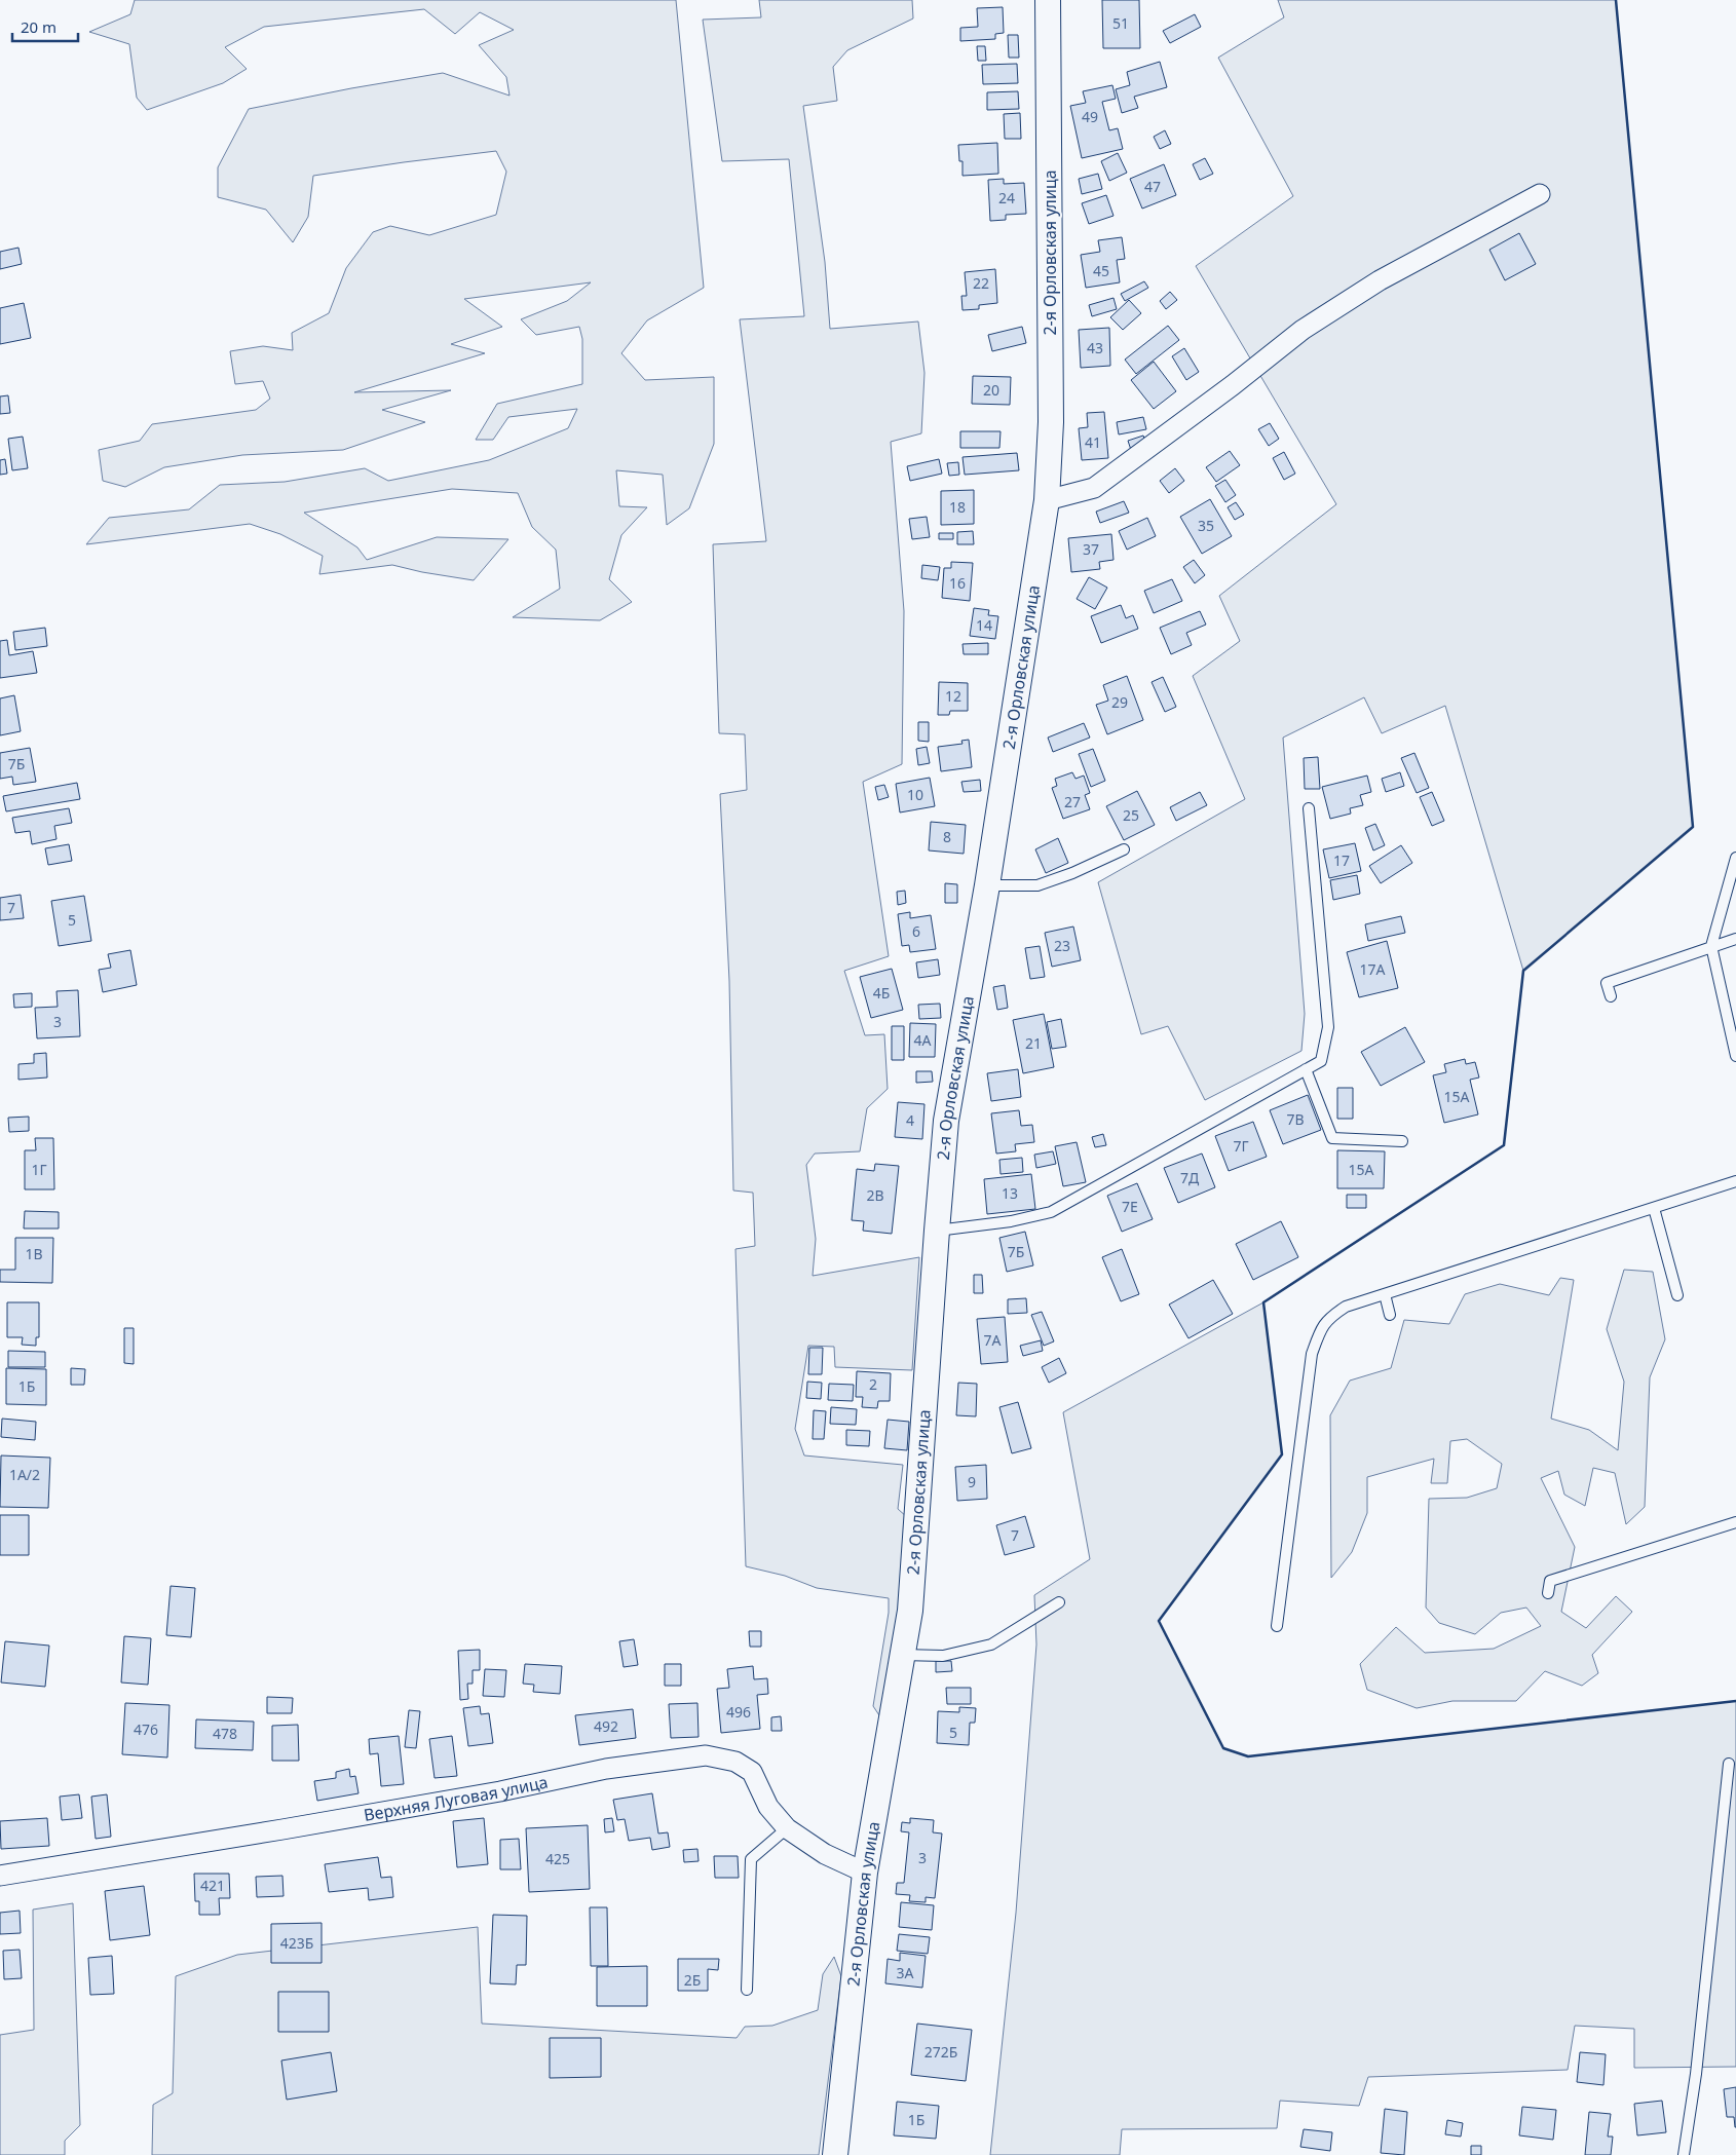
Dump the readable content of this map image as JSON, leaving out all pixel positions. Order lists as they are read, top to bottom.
{
  "streets": {
    "street": ["2-я Орловская улица", "Верхняя Луговая улица"]
  },
  "crossings": [
    ["2-я Орловская улица", "Верхняя Луговая улица"]
  ],
  "house_numbers": [
    "51",
    "49",
    "47",
    "24",
    "45",
    "22",
    "43",
    "20",
    "41",
    "18",
    "35",
    "37",
    "16",
    "14",
    "12",
    "29",
    "7Б",
    "10",
    "27",
    "25",
    "8",
    "17",
    "7",
    "5",
    "6",
    "23",
    "17А",
    "4Б",
    "3",
    "4А",
    "21",
    "15А",
    "7В",
    "4",
    "7Г",
    "1Г",
    "15А",
    "7Д",
    "13",
    "2В",
    "7Е",
    "7Б",
    "1В",
    "7А",
    "2",
    "1Б",
    "1А/2",
    "9",
    "7",
    "496",
    "492",
    "476",
    "5",
    "478",
    "3",
    "425",
    "421",
    "423Б",
    "3А",
    "2Б",
    "272Б",
    "1Б"
  ],
  "scale_bar": "20 m"
}
